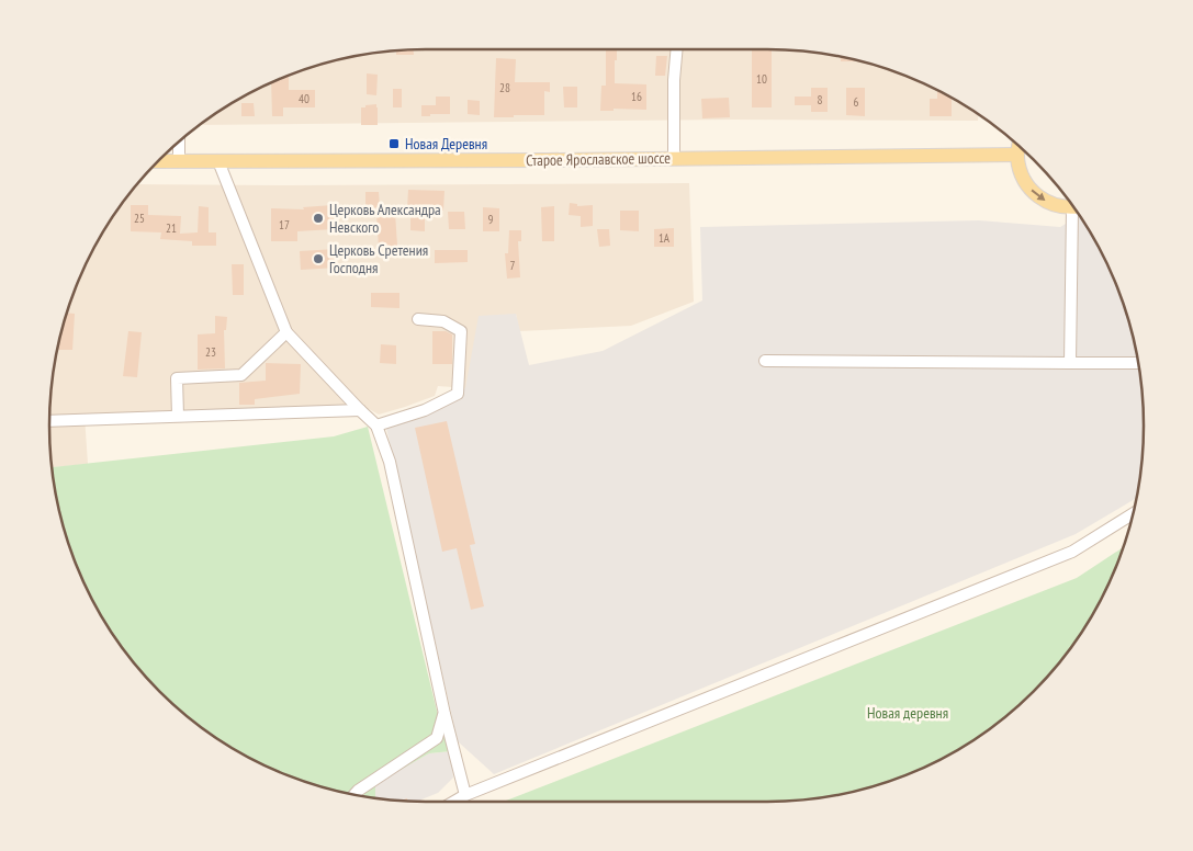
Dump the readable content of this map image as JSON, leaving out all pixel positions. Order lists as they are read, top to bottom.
{
  "streets": {
    "main road": ["Старое Ярославское шоссе"]
  },
  "parks": ["Новая деревня"],
  "places": {
    "transit": ["Новая Деревня"],
    "other": ["Церковь Александра Невского", "Церковь Сретения Господня"]
  },
  "house_numbers": [
    "10",
    "28",
    "16",
    "40",
    "8",
    "6",
    "25",
    "9",
    "17",
    "21",
    "1А",
    "7",
    "23"
  ]
}
